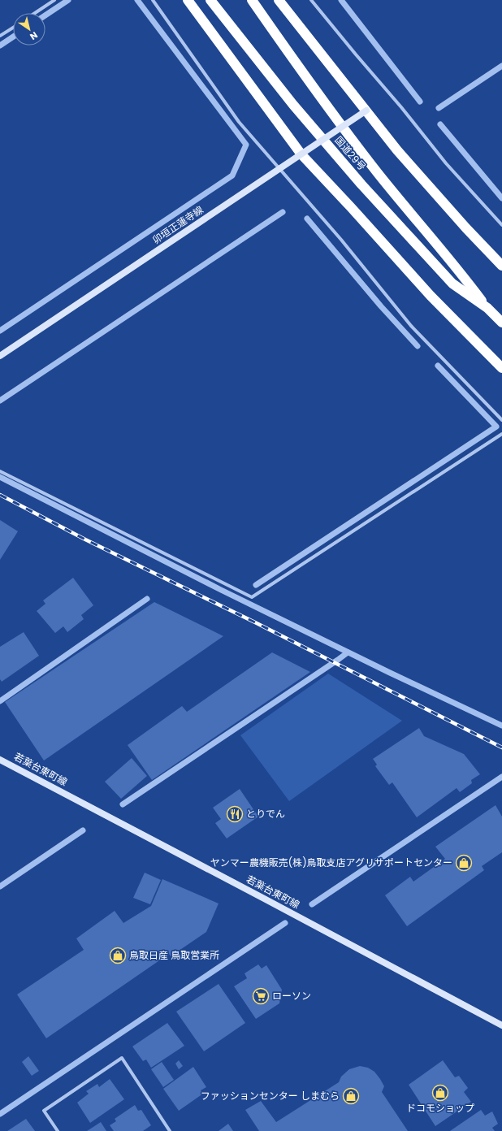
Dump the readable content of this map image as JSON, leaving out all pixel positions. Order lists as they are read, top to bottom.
{
  "streets": {
    "highway": ["国道29号"],
    "main road": ["卯垣正蓮寺線", "若葉台東町線"]
  },
  "places": {
    "restaurant": ["とりでん"],
    "shop": [
      "ヤンマー農機販売(株)鳥取支店アグリサポートセンター",
      "鳥取日産 鳥取営業所",
      "ドコモショップ",
      "ファッションセンター しまむら"
    ],
    "supermarket": ["ローソン"]
  },
  "north": "bottom right"
}
